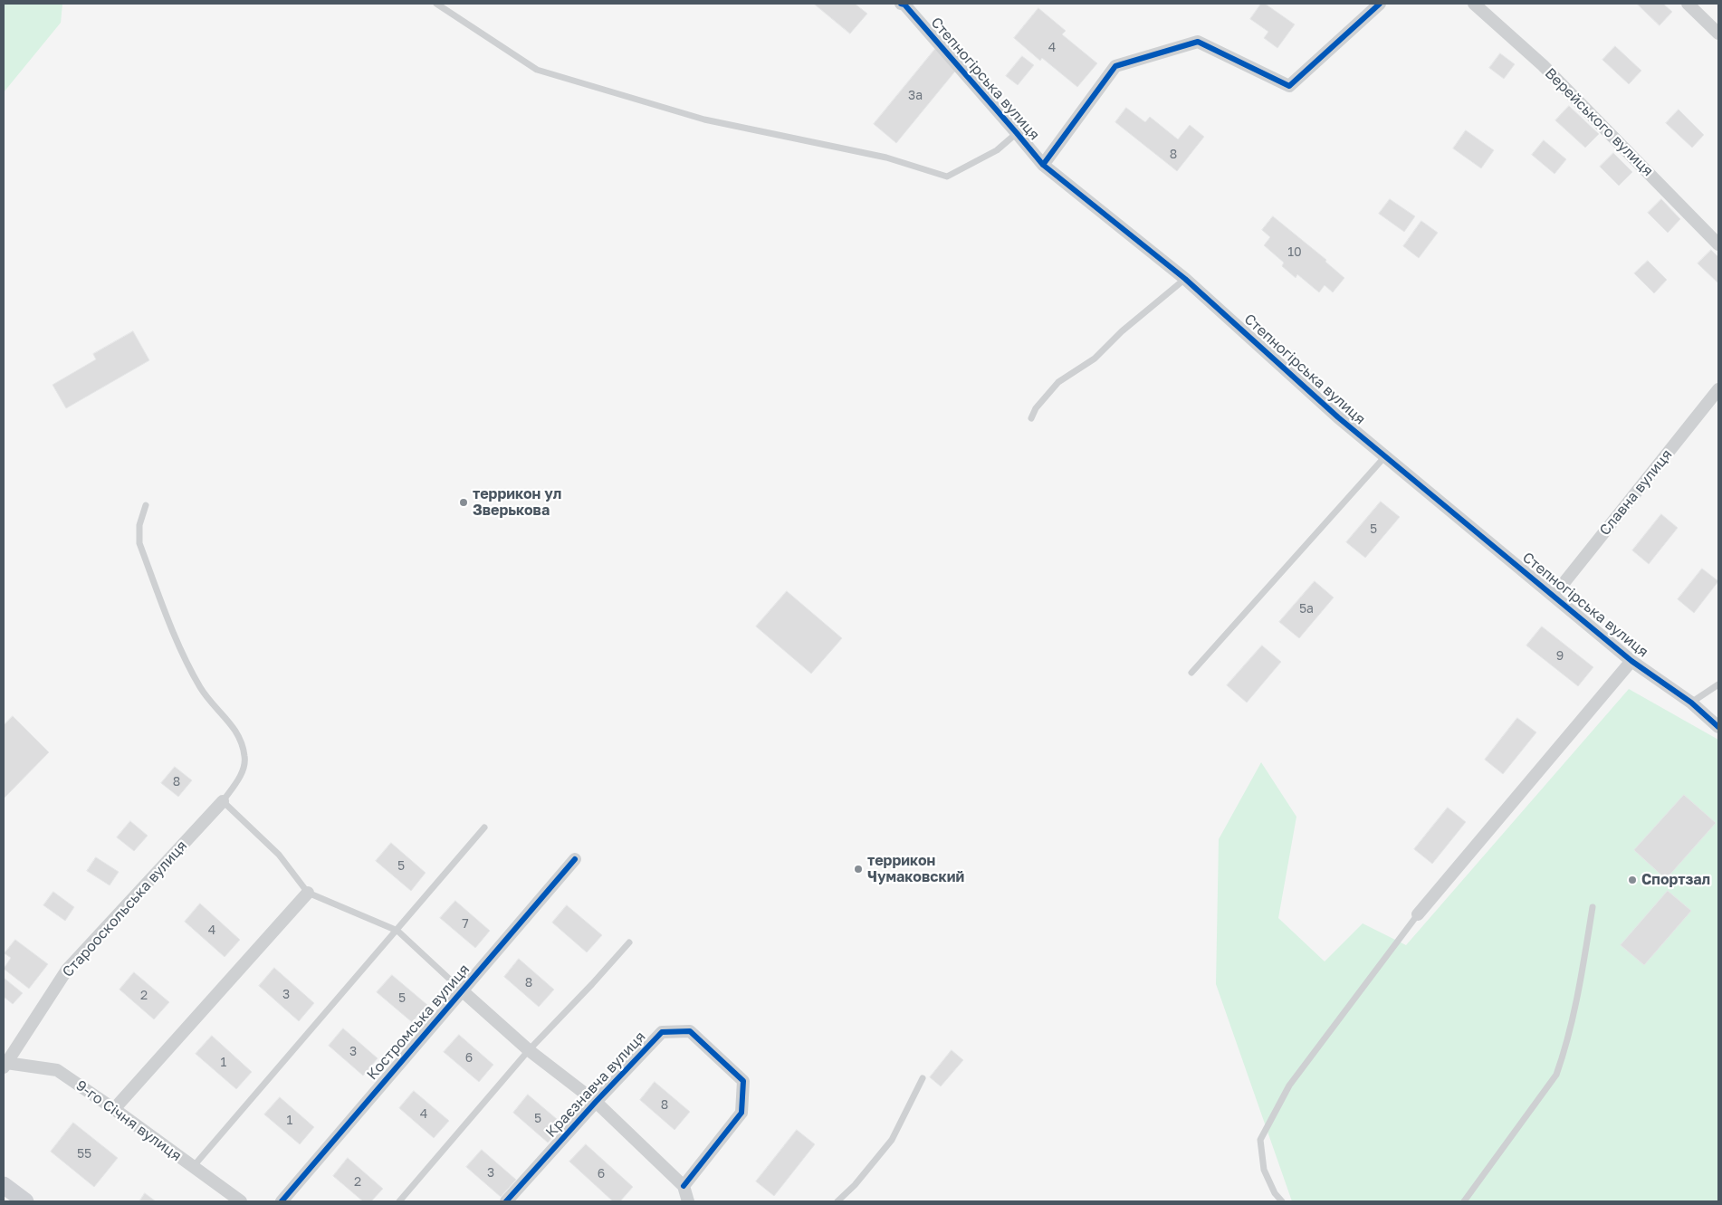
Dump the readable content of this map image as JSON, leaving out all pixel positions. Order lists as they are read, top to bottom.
{
  "streets": {
    "street": [
      "Степногірська вулиця",
      "Верейського вулиця",
      "Славна вулиця",
      "Старооскольська вулиця",
      "Костромська вулиця",
      "Краєзнавча вулиця",
      "9-го Січня вулиця"
    ]
  },
  "crossings": [
    ["Степногірська вулиця", "Славна вулиця"],
    ["Старооскольська вулиця", "9-го Січня вулиця"]
  ],
  "places": ["террикон ул Зверькова", "террикон Чумаковский", "Спортзал"],
  "house_numbers": [
    "4",
    "3а",
    "8",
    "10",
    "5",
    "5а",
    "9",
    "8",
    "5",
    "7",
    "4",
    "8",
    "3",
    "2",
    "5",
    "3",
    "6",
    "1",
    "8",
    "4",
    "5",
    "1",
    "55",
    "3",
    "6",
    "2"
  ]
}
